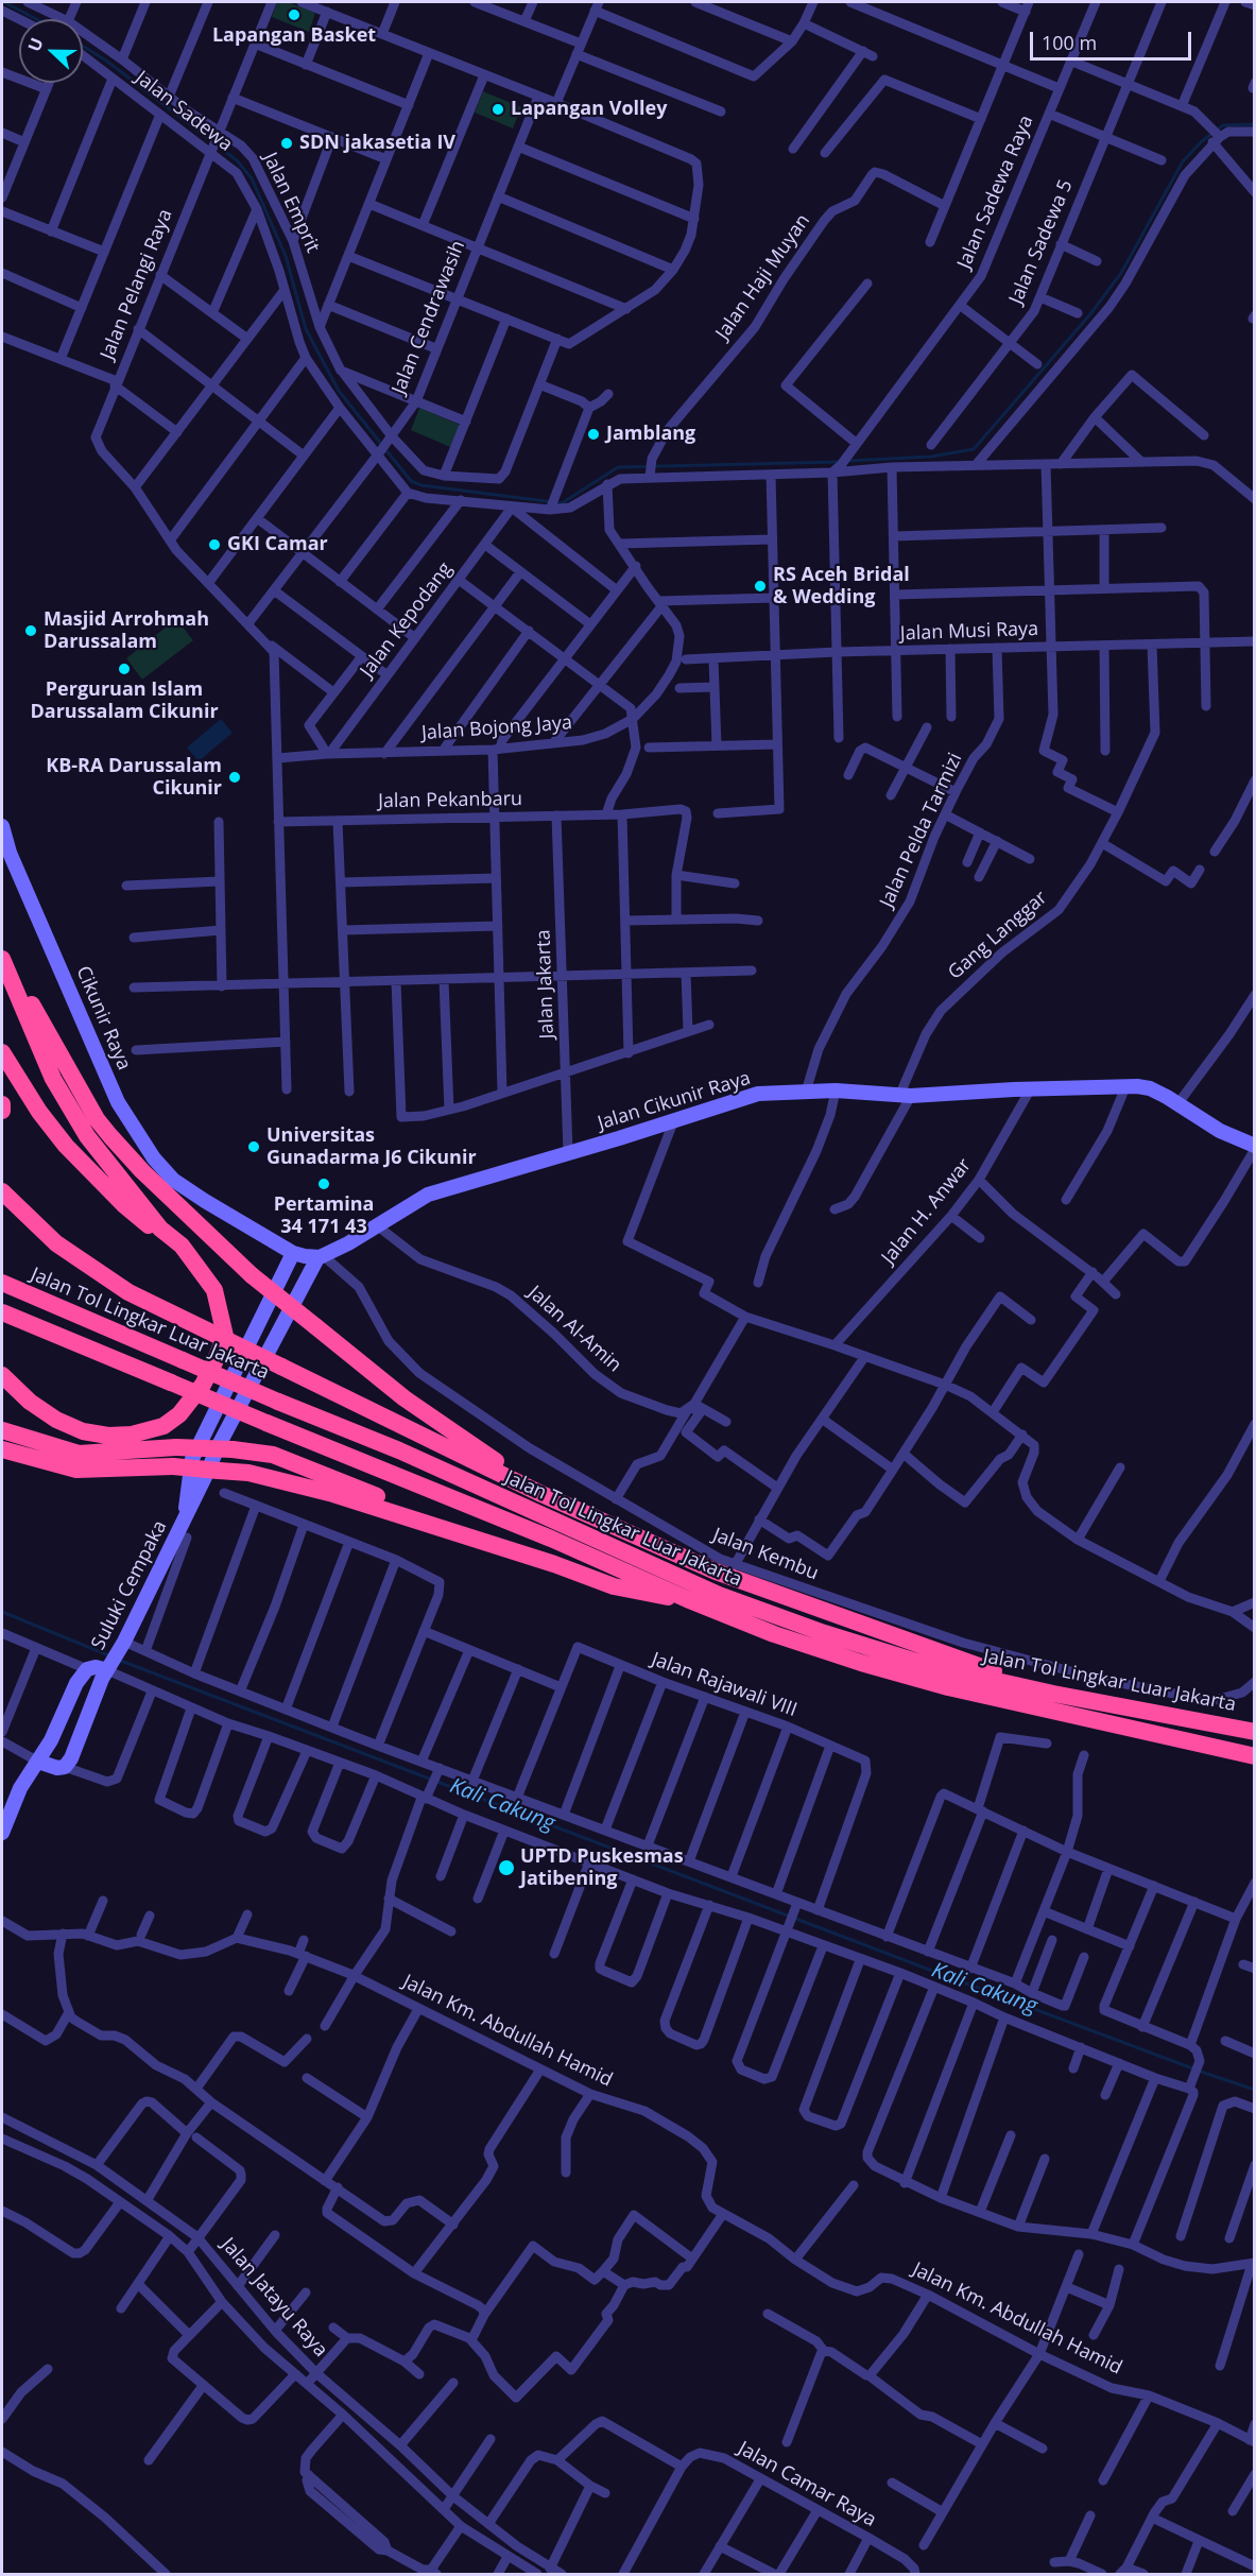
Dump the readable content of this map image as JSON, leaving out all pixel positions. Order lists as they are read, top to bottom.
{
  "streets": {
    "highway": ["Jalan Tol Lingkar Luar Jakarta"],
    "street": [
      "Jalan Sadewa",
      "Jalan Sadewa Raya",
      "Jalan Emprit",
      "Jalan Sadewa 5",
      "Jalan Haji Muyan",
      "Jalan Pelangi Raya",
      "Jalan Cendrawasih",
      "Jalan Kepodang",
      "Jalan Musi Raya",
      "Jalan Bojong Jaya",
      "Jalan Pekanbaru",
      "Jalan Pelda Tarmizi",
      "Gang Langgar",
      "Jalan Jakarta",
      "Cikunir Raya",
      "Jalan Cikunir Raya",
      "Jalan H. Anwar",
      "Jalan Al-Amin",
      "Jalan Kembu",
      "Suluki Cempaka",
      "Jalan Rajawali VIII",
      "Jalan Km. Abdullah Hamid",
      "Jalan Jatayu Raya",
      "Jalan Camar Raya"
    ]
  },
  "crossings": [
    ["Jalan Sadewa", "Jalan Pelangi Raya"],
    ["Jalan Sadewa", "Jalan Cendrawasih"],
    ["Jalan Emprit", "Jalan Pelangi Raya"],
    ["Jalan Emprit", "Jalan Cendrawasih"],
    ["Jalan Kepodang", "Jalan Bojong Jaya"],
    ["Jalan Musi Raya", "Jalan Pelda Tarmizi"],
    ["Jalan Musi Raya", "Gang Langgar"],
    ["Jalan Pekanbaru", "Jalan Jakarta"],
    ["Jalan Pelda Tarmizi", "Jalan Cikunir Raya"],
    ["Gang Langgar", "Jalan Cikunir Raya"],
    ["Jalan Jakarta", "Jalan Cikunir Raya"],
    ["Jalan Cikunir Raya", "Jalan H. Anwar"],
    ["Jalan Cikunir Raya", "Jalan Al-Amin"],
    ["Jalan Cikunir Raya", "Jalan Kembu"],
    ["Jalan Cikunir Raya", "Suluki Cempaka"],
    ["Jalan Kembu", "Suluki Cempaka"]
  ],
  "water": ["Kali Cakung"],
  "places": [
    "Lapangan Basket",
    "Lapangan Volley",
    "SDN jakasetia IV",
    "Jamblang",
    "GKI Camar",
    "RS Aceh Bridal & Wedding",
    "Masjid Arrohmah Darussalam",
    "Perguruan Islam Darussalam Cikunir",
    "KB-RA Darussalam Cikunir",
    "Universitas Gunadarma J6 Cikunir",
    "Pertamina 34 171 43",
    "UPTD Puskesmas Jatibening"
  ],
  "scale_bar": "100 m",
  "north": "left"
}
